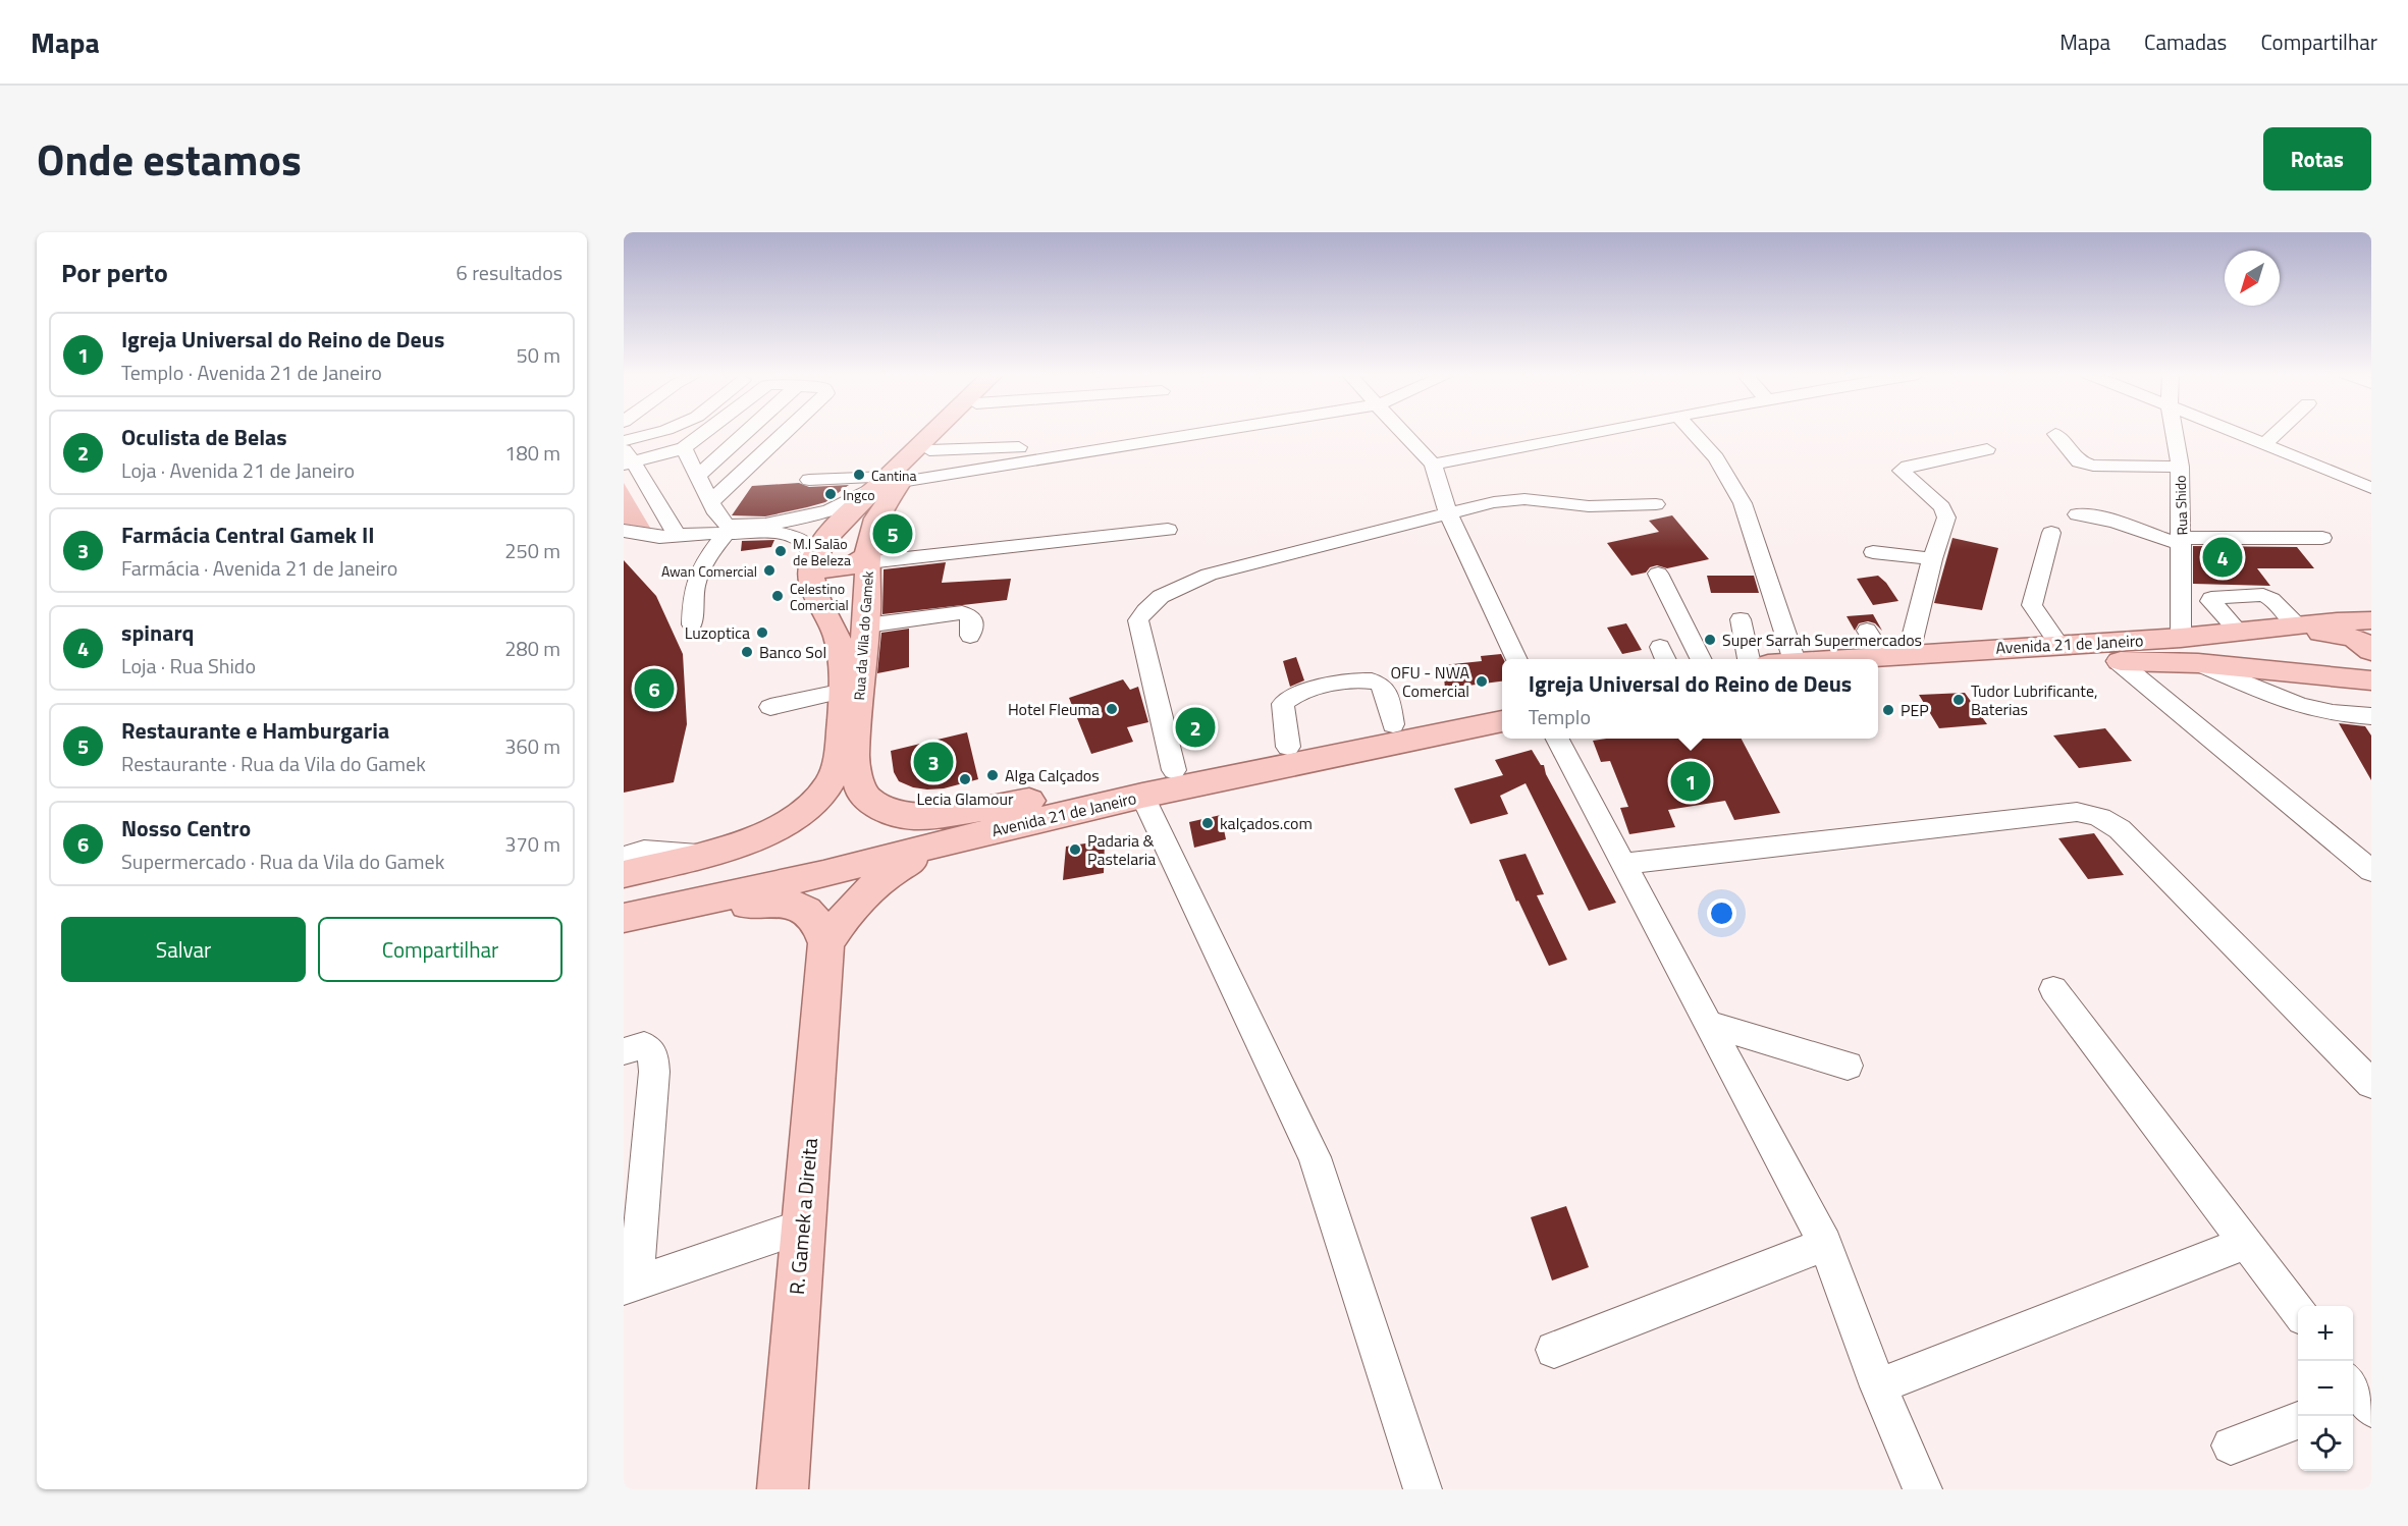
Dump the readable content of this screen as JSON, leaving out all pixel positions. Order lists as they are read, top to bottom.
{
  "streets": {
    "main road": ["Rua da Vila do Gamek", "Avenida 21 de Janeiro", "R. Gamek a Direita"],
    "street": ["Rua Shido"]
  },
  "crossings": [
    ["Rua Shido", "Avenida 21 de Janeiro"],
    ["Rua da Vila do Gamek", "Avenida 21 de Janeiro"]
  ],
  "places": [
    "Cantina",
    "Ingco",
    "M.I Salão de Beleza",
    "Awan Comercial",
    "Celestino Comercial",
    "Luzoptica",
    "Super Sarrah Supermercados",
    "Banco Sol",
    "OFU - NWA Comercial",
    "Tudor Lubrificante, Baterias",
    "Hotel Fleuma",
    "PEP",
    "Alga Calçados",
    "Lecia Glamour",
    "kalçados.com",
    "Padaria & Pastelaria"
  ],
  "north": "bottom left",
  "page": {
    "header": "Mapa",
    "nav": ["Mapa", "Camadas", "Compartilhar"],
    "title": "Onde estamos",
    "buttons": [
      "Rotas",
      ["Salvar", "Compartilhar"]
    ],
    "heading": ["Por perto", "6 resultados"],
    "list": [
      {
        "mark": "1",
        "name": "Igreja Universal do Reino de Deus",
        "note": "Templo · Avenida 21 de Janeiro",
        "value": "50 m"
      },
      {
        "mark": "2",
        "name": "Oculista de Belas",
        "note": "Loja · Avenida 21 de Janeiro",
        "value": "180 m"
      },
      {
        "mark": "3",
        "name": "Farmácia Central Gamek II",
        "note": "Farmácia · Avenida 21 de Janeiro",
        "value": "250 m"
      },
      {
        "mark": "4",
        "name": "spinarq",
        "note": "Loja · Rua Shido",
        "value": "280 m"
      },
      {
        "mark": "5",
        "name": "Restaurante e Hamburgaria",
        "note": "Restaurante · Rua da Vila do Gamek",
        "value": "360 m"
      },
      {
        "mark": "6",
        "name": "Nosso Centro",
        "note": "Supermercado · Rua da Vila do Gamek",
        "value": "370 m"
      }
    ],
    "pins": [
      "5",
      "4",
      "6",
      "2",
      "3",
      "1"
    ],
    "popup": ["Igreja Universal do Reino de Deus", "Templo"],
    "map_buttons": ["+", "−"]
  }
}
